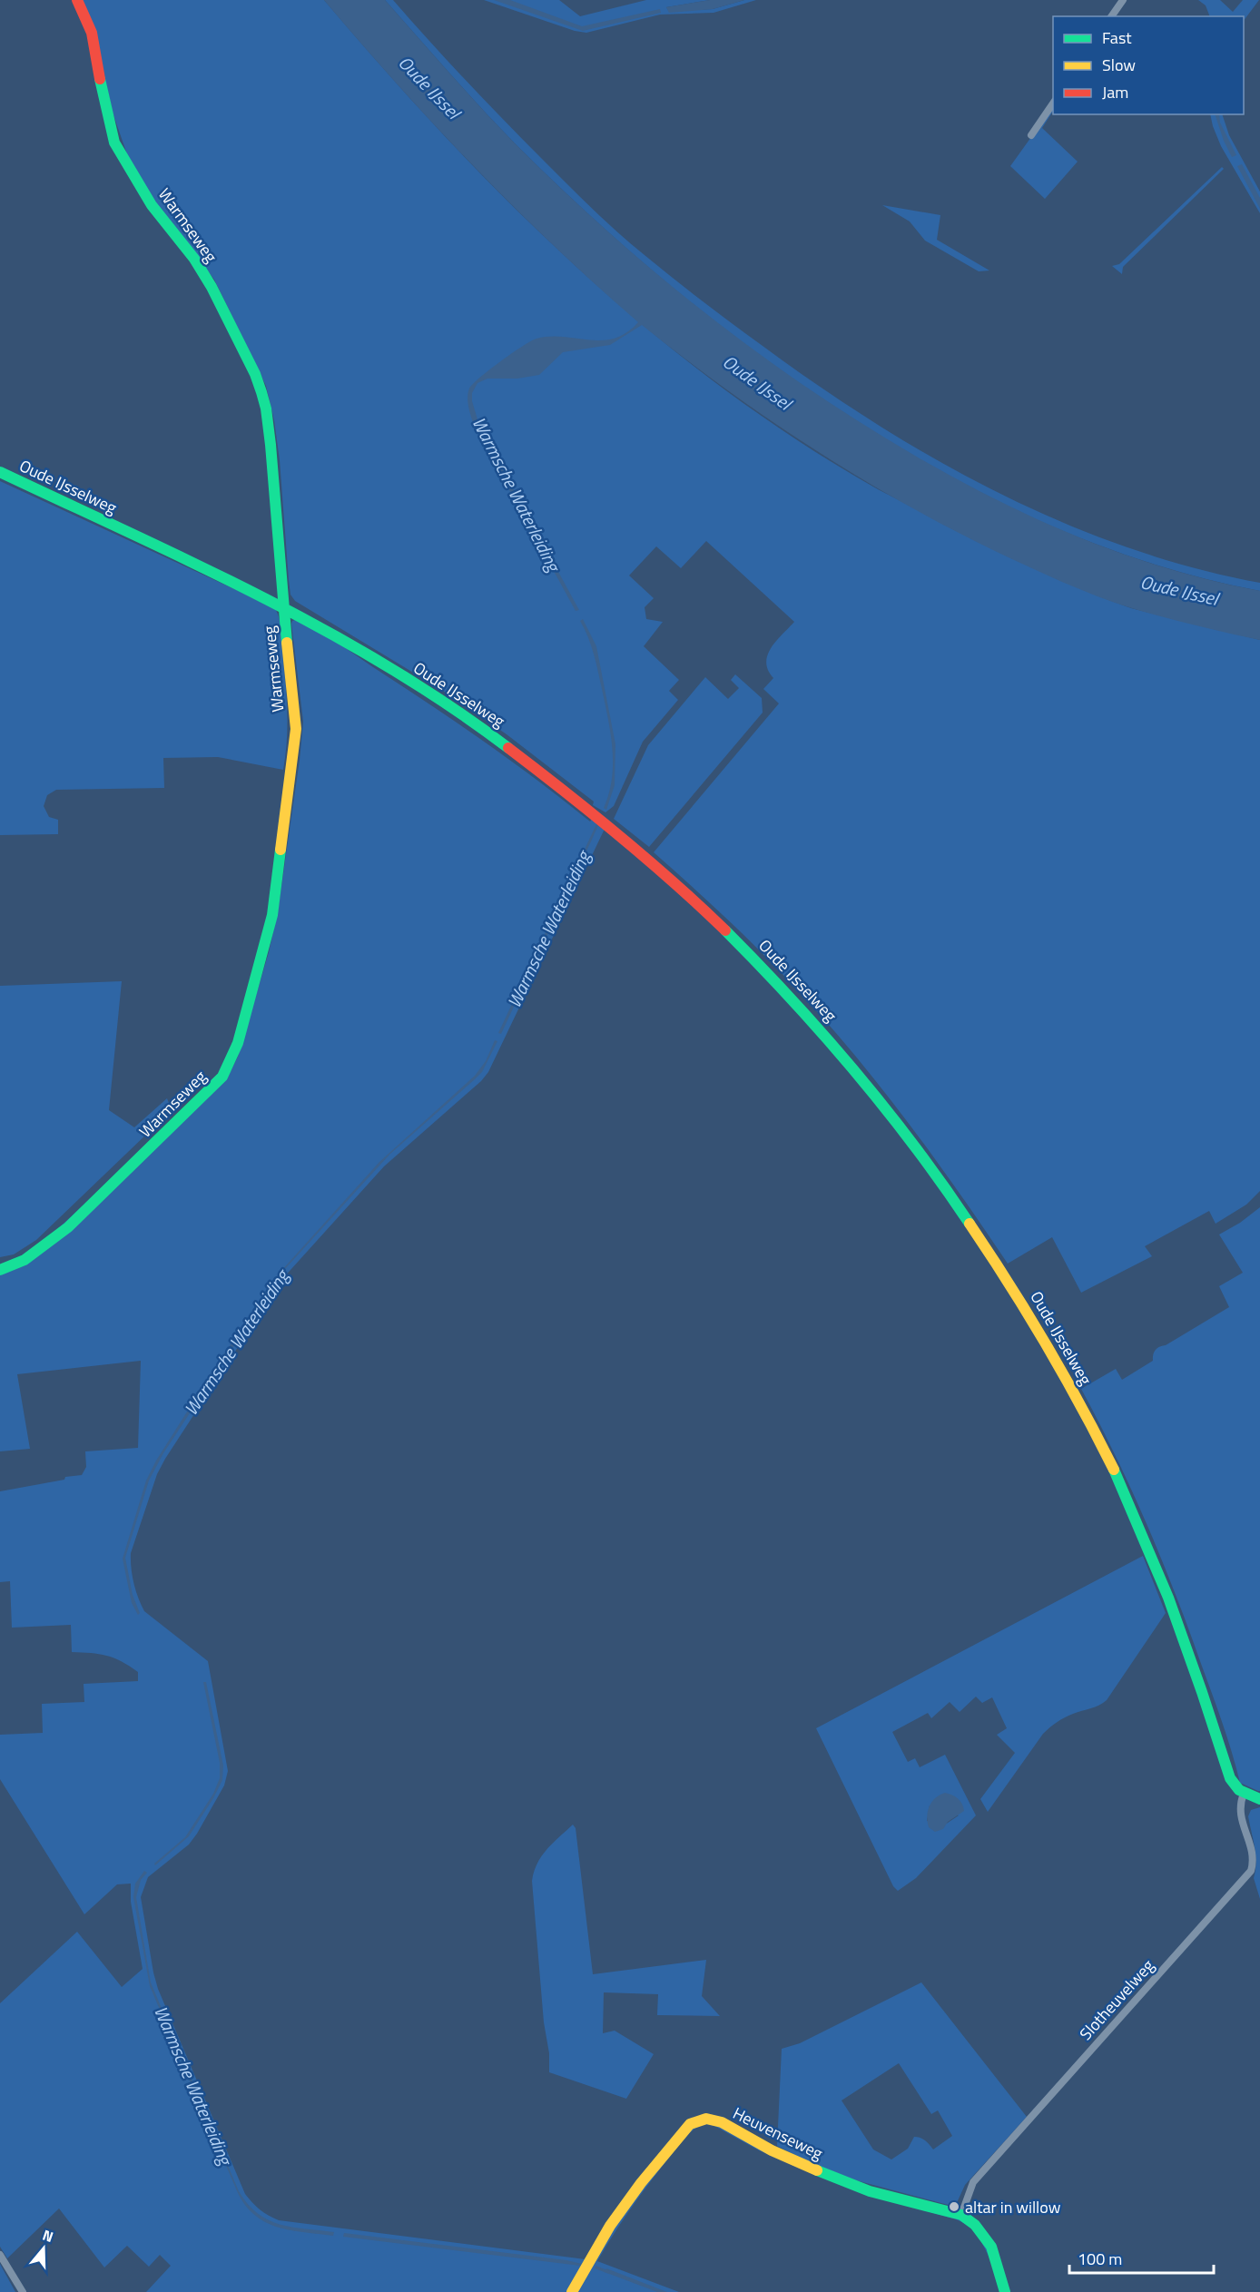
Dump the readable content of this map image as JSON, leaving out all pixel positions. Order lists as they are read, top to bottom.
{
  "streets": {
    "street": [
      "Warmseweg",
      "Oude IJsselweg",
      "Slotheuvelweg",
      "Heuvenseweg"
    ]
  },
  "crossings": [
    ["Warmseweg", "Oude IJsselweg"],
    ["Oude IJsselweg", "Slotheuvelweg"],
    ["Slotheuvelweg", "Heuvenseweg"]
  ],
  "water": ["Oude IJssel", "Warmsche Waterleiding"],
  "places": ["altar in willow"],
  "legend": ["Fast", "Slow", "Jam"],
  "scale_bar": "100 m",
  "north": "top"
}
